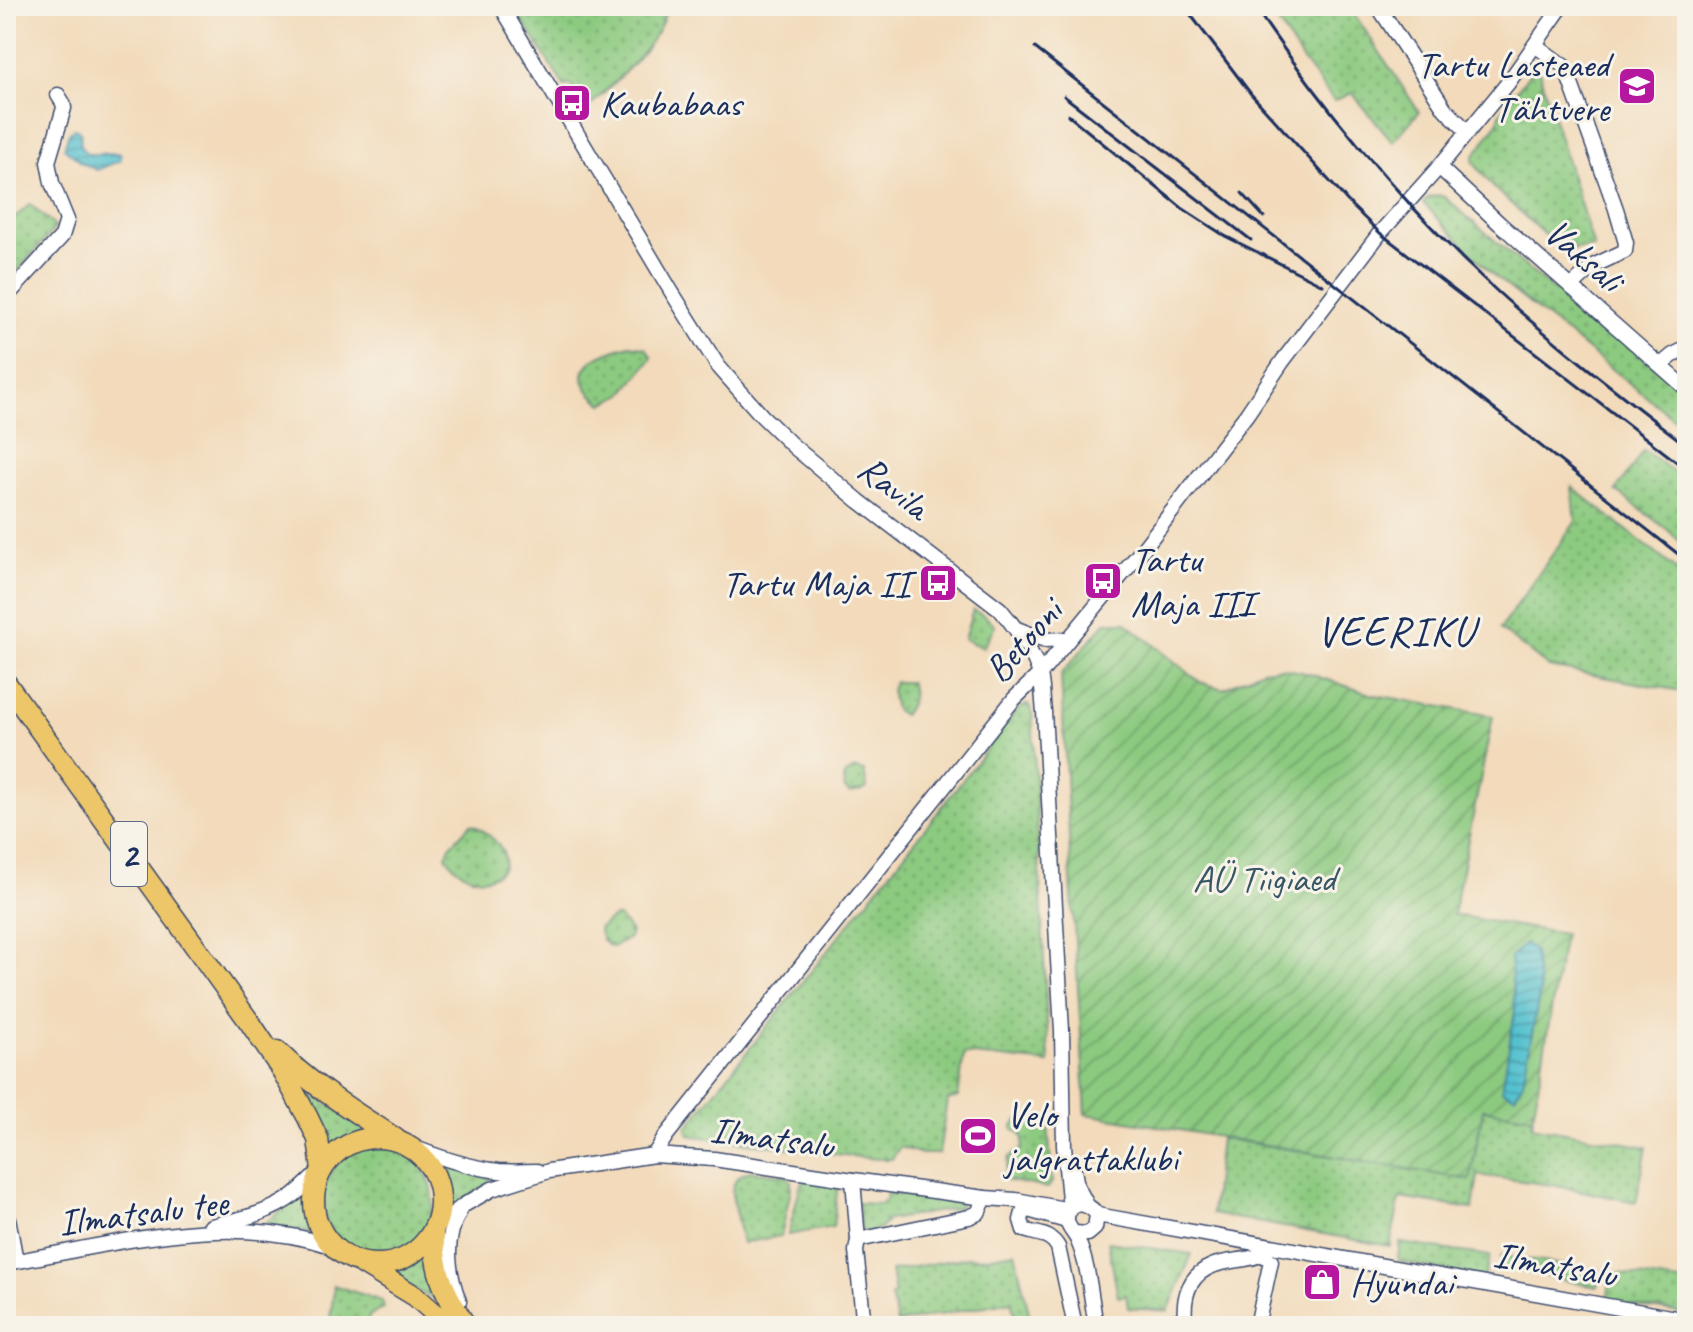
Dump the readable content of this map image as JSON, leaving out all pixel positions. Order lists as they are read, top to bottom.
{
  "streets": {
    "highway": ["2"],
    "street": [
      "Vaksali",
      "Ravila",
      "Betooni",
      "Ilmatsalu",
      "Ilmatsalu tee"
    ]
  },
  "crossings": [
    ["Vaksali", "Betooni"],
    ["Ravila", "Betooni"],
    ["Ravila", "Ilmatsalu"],
    ["Betooni", "Ilmatsalu"],
    ["2", "Ilmatsalu"],
    ["2", "Ilmatsalu tee"],
    ["Ilmatsalu", "Ilmatsalu tee"]
  ],
  "districts": ["VEERIKU"],
  "parks": ["AÜ Tiigiaed"],
  "places": {
    "school or university": ["Tartu Lasteaed Tähtvere"],
    "bus stop": ["Kaubabaas", "Tartu Maja III", "Tartu Maja II"],
    "sports": ["Velo jalgrattaklubi"],
    "shop": ["Hyundai"]
  }
}
